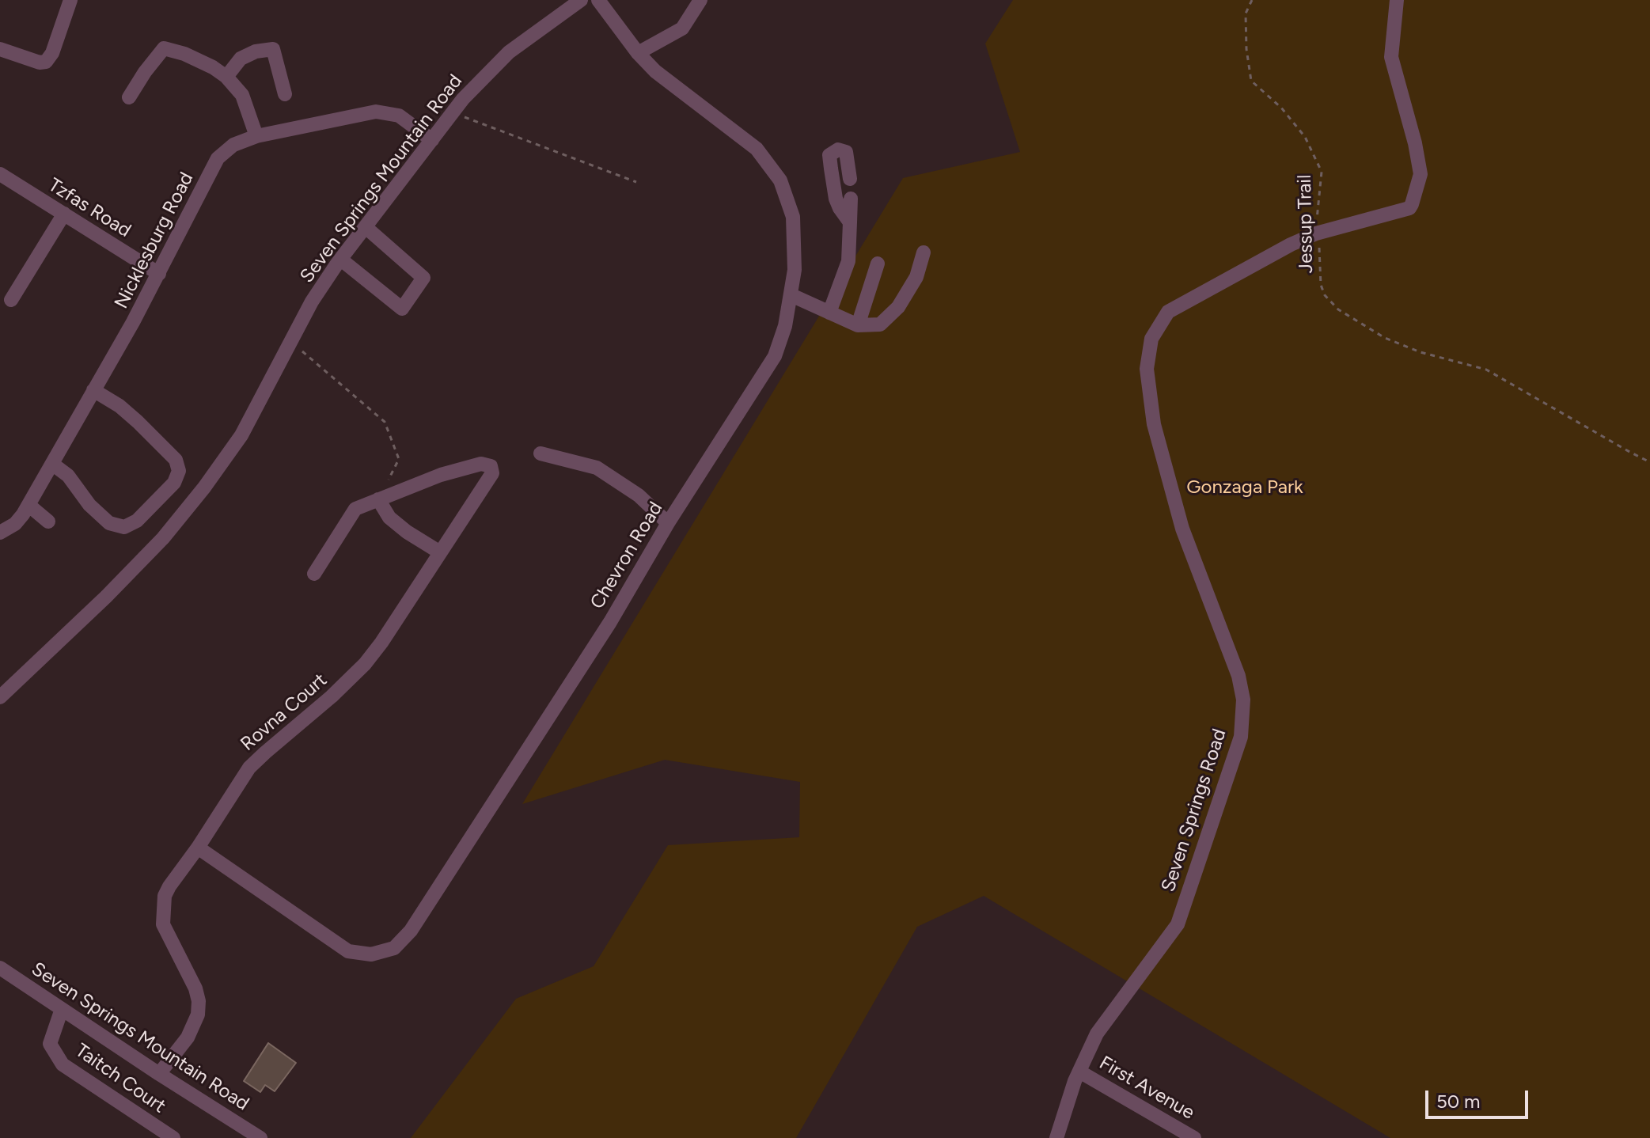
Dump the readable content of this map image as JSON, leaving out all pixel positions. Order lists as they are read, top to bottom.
{
  "streets": {
    "street": [
      "Seven Springs Mountain Road",
      "Tzfas Road",
      "Nicklesburg Road",
      "Chevron Road",
      "Rovna Court",
      "Seven Springs Road",
      "Taitch Court",
      "First Avenue"
    ],
    "path": ["Jessup Trail"]
  },
  "crossings": [
    ["Seven Springs Mountain Road", "Nicklesburg Road"],
    ["Seven Springs Mountain Road", "Rovna Court"],
    ["Seven Springs Mountain Road", "Taitch Court"],
    ["Tzfas Road", "Nicklesburg Road"],
    ["Jessup Trail", "Seven Springs Road"],
    ["Chevron Road", "Rovna Court"],
    ["Seven Springs Road", "First Avenue"]
  ],
  "parks": ["Gonzaga Park"],
  "scale_bar": "50 m"
}
